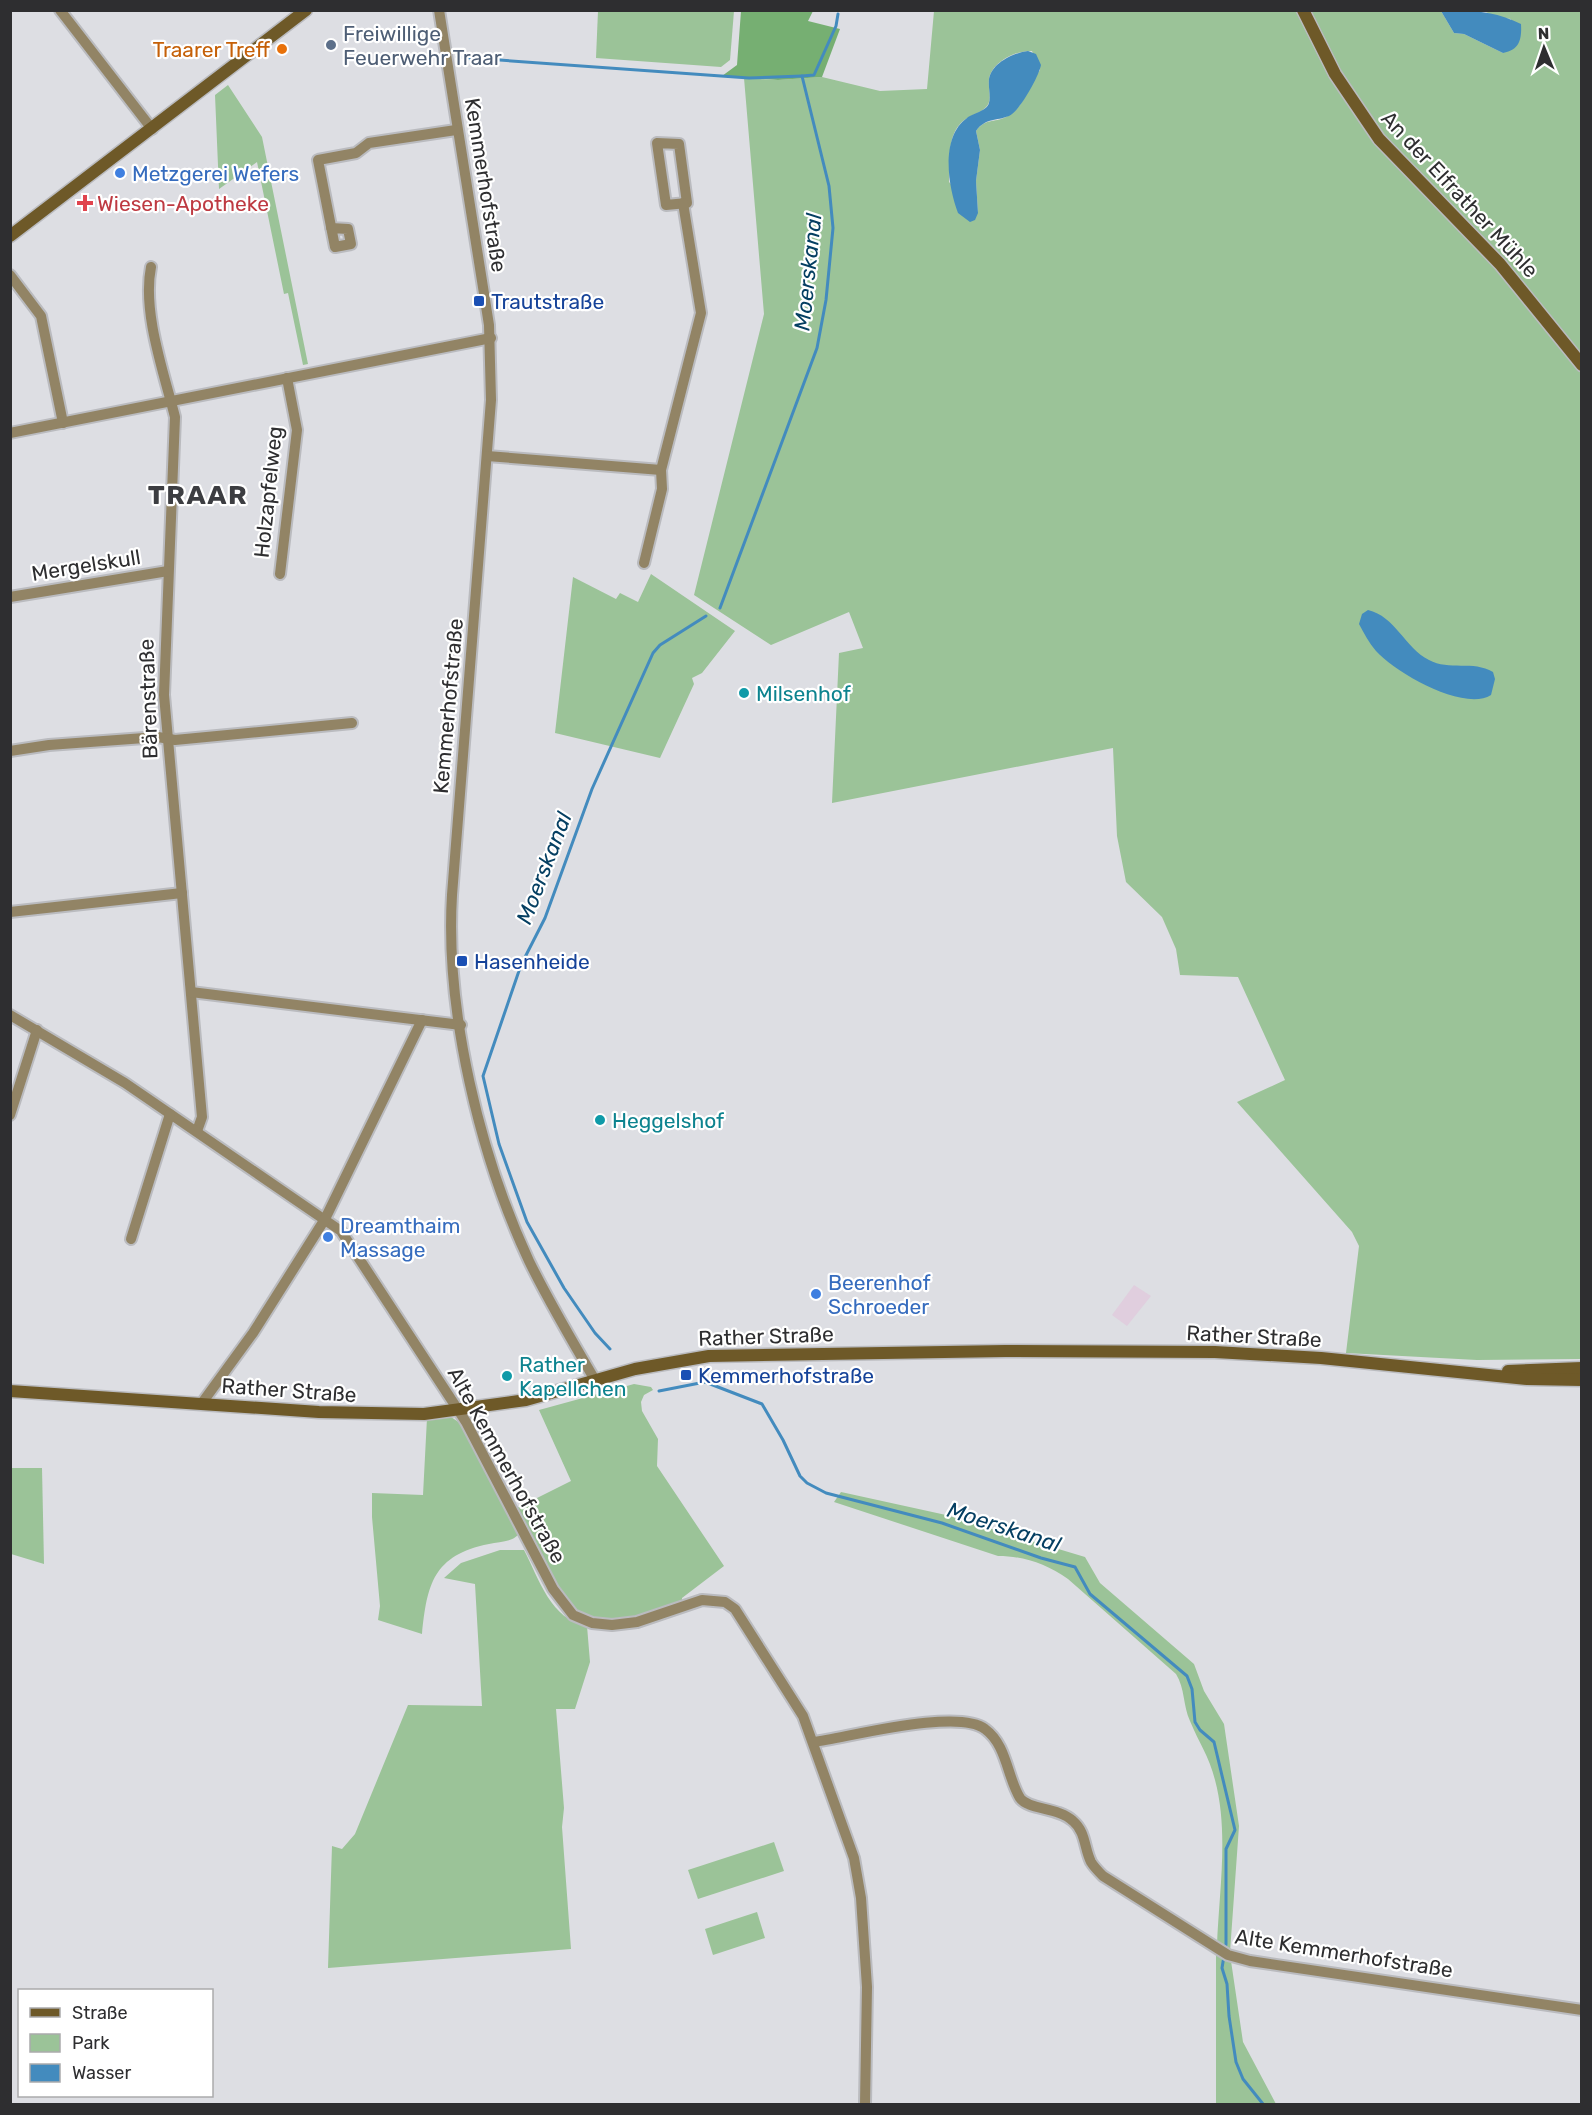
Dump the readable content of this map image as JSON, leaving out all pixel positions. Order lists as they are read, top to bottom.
{
  "streets": {
    "street": [
      "Kemmerhofstraße",
      "An der Elfrather Mühle",
      "Holzapfelweg",
      "Mergelskull",
      "Bärenstraße",
      "Rather Straße",
      "Alte Kemmerhofstraße"
    ]
  },
  "crossings": [
    ["Kemmerhofstraße", "Rather Straße"],
    ["Mergelskull", "Bärenstraße"],
    ["Bärenstraße", "Alte Kemmerhofstraße"],
    ["Rather Straße", "Alte Kemmerhofstraße"]
  ],
  "districts": ["TRAAR"],
  "water": ["Moerskanal"],
  "places": {
    "other": [
      "Freiwillige Feuerwehr Traar",
      "Traarer Treff",
      "Metzgerei Wefers",
      "Milsenhof",
      "Heggelshof",
      "Dreamthaim Massage",
      "Beerenhof Schroeder",
      "Rather Kapellchen"
    ],
    "health": ["Wiesen-Apotheke"],
    "transit": ["Trautstraße", "Hasenheide", "Kemmerhofstraße"]
  },
  "legend": ["Straße", "Park", "Wasser"],
  "north": "top"
}
